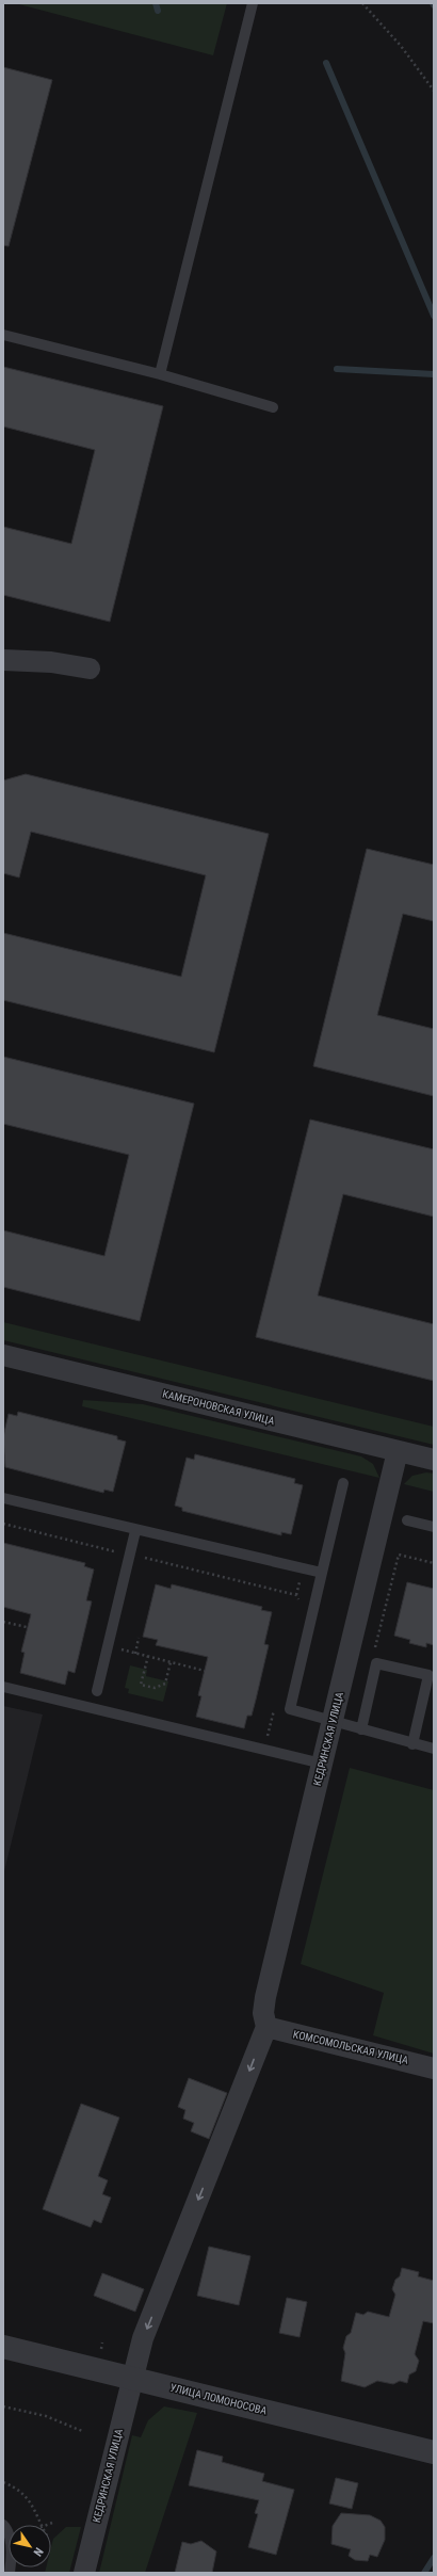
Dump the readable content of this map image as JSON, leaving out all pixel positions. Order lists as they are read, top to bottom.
{
  "streets": {
    "street": [
      "КАМЕРОНОВСКАЯ УЛИЦА",
      "КЕДРИНСКАЯ УЛИЦА",
      "КОМСОМОЛЬСКАЯ УЛИЦА",
      "УЛИЦА ЛОМОНОСОВА"
    ]
  },
  "crossings": [
    ["КАМЕРОНОВСКАЯ УЛИЦА", "КЕДРИНСКАЯ УЛИЦА"],
    ["КЕДРИНСКАЯ УЛИЦА", "КОМСОМОЛЬСКАЯ УЛИЦА"],
    ["КЕДРИНСКАЯ УЛИЦА", "УЛИЦА ЛОМОНОСОВА"]
  ],
  "north": "bottom right"
}
